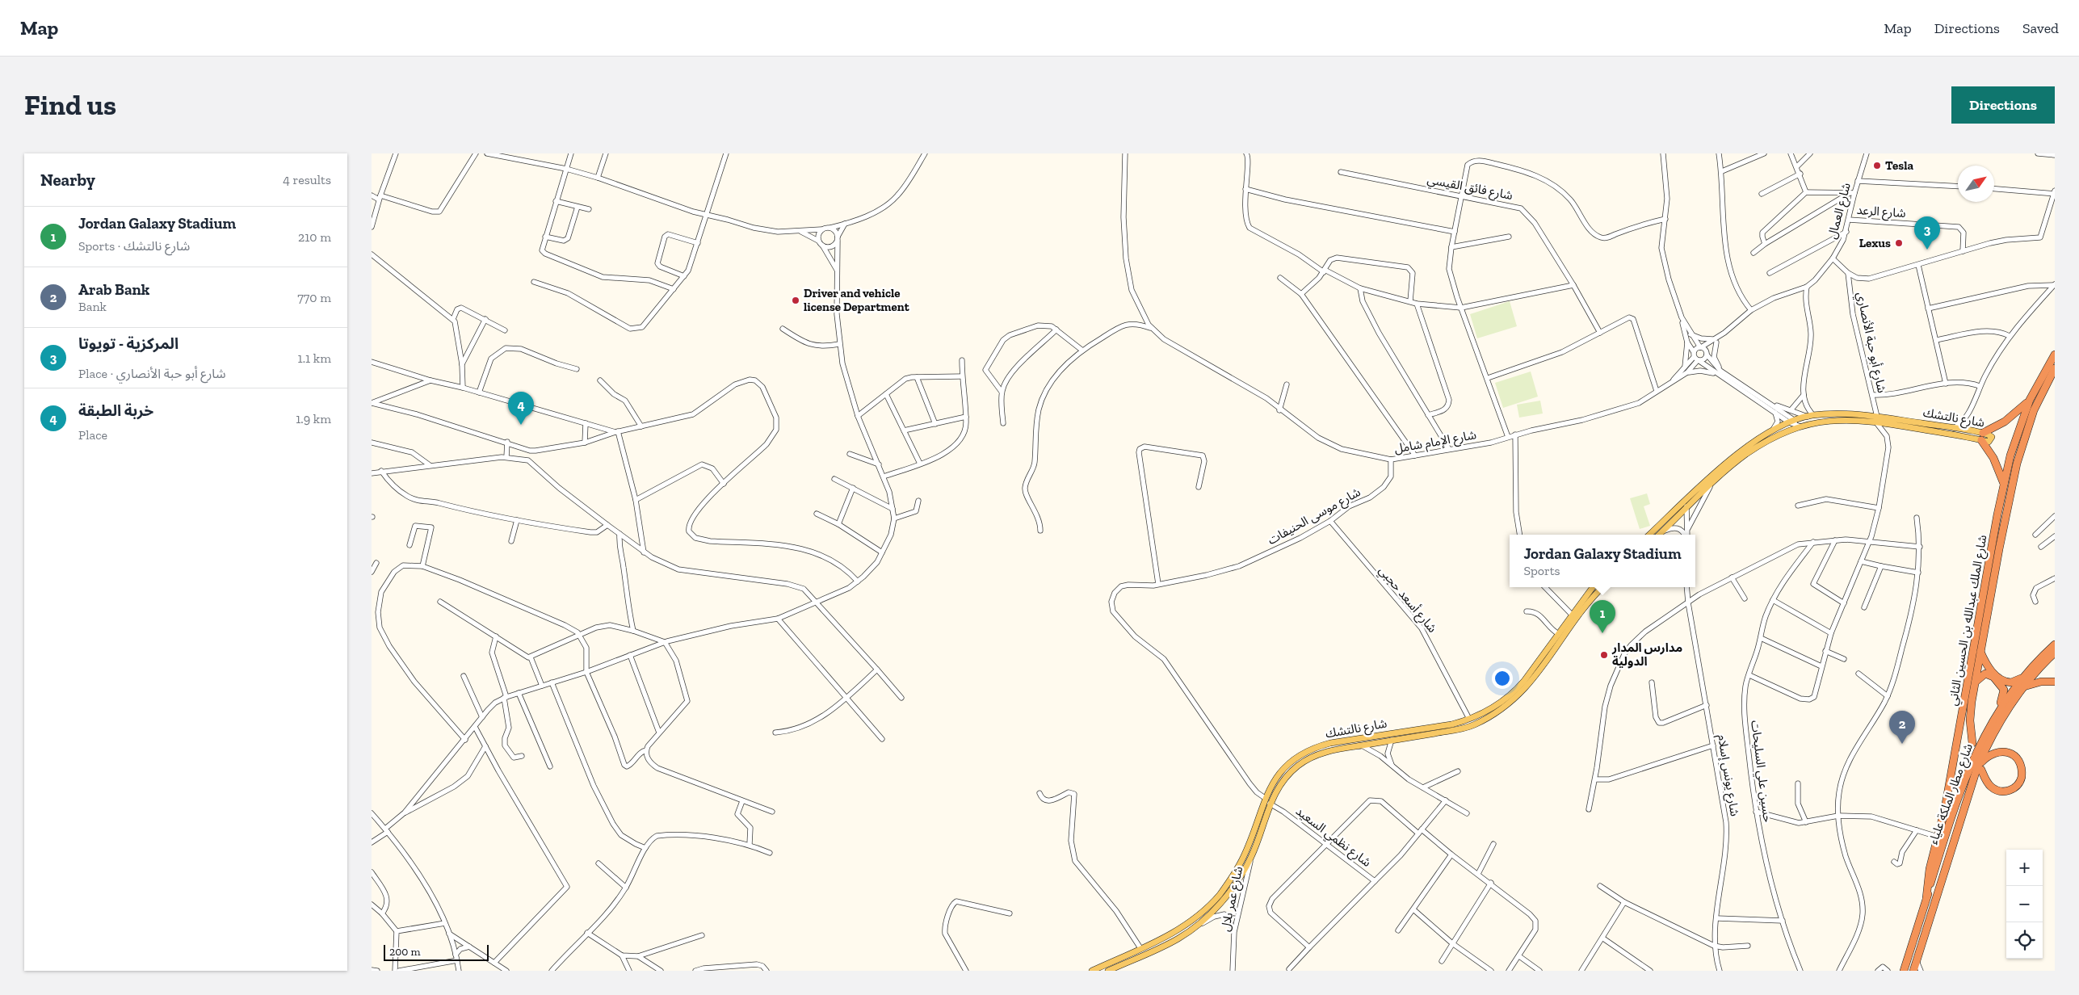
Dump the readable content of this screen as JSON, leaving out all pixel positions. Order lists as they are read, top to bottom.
{
  "streets": {
    "highway": ["شارع الملك عبدالله بن الحسين الثاني", "شارع مطار الملكة علياء"],
    "main road": ["شارع نالتشك"],
    "street": [
      "شارع فائق القيسي",
      "شارع العمال",
      "شارع الرعد",
      "شارع أبو حبة الأنصاري",
      "شارع الإمام شامل",
      "شارع موسى الحنيفات",
      "شارع أسعد حجبي",
      "حسين علي السليحات",
      "شارع يونس إسلام",
      "شارع نظمي السعيد",
      "شارع عمر بلال"
    ]
  },
  "crossings": [
    ["شارع العمال", "شارع الرعد"],
    ["شارع العمال", "شارع أبو حبة الأنصاري"],
    ["شارع الرعد", "شارع أبو حبة الأنصاري"],
    ["شارع أبو حبة الأنصاري", "شارع نالتشك"],
    ["شارع نالتشك", "شارع موسى الحنيفات"],
    ["شارع نالتشك", "شارع أسعد حجبي"],
    ["شارع نالتشك", "شارع نظمي السعيد"],
    ["شارع نالتشك", "شارع عمر بلال"],
    ["شارع الإمام شامل", "شارع موسى الحنيفات"],
    ["شارع موسى الحنيفات", "شارع أسعد حجبي"],
    ["شارع الملك عبدالله بن الحسين الثاني", "شارع مطار الملكة علياء"]
  ],
  "places": [
    "Tesla",
    "Lexus",
    "Driver and vehicle license Department",
    "مدارس المدار الدولية"
  ],
  "scale_bar": "200 m",
  "north": "top right",
  "page": {
    "header": "Map",
    "nav": ["Map", "Directions", "Saved"],
    "buttons": "Directions",
    "title": "Find us",
    "heading": ["Nearby", "4 results"],
    "list": [
      {
        "mark": "1",
        "name": "Jordan Galaxy Stadium",
        "note": "Sports · شارع نالتشك",
        "value": "210 m"
      },
      {
        "mark": "2",
        "name": "Arab Bank",
        "note": "Bank",
        "value": "770 m"
      },
      {
        "mark": "3",
        "name": "المركزية - تويوتا",
        "note": "Place · شارع أبو حبة الأنصاري",
        "value": "1.1 km"
      },
      {
        "mark": "4",
        "name": "خربة الطبقة",
        "note": "Place",
        "value": "1.9 km"
      }
    ],
    "pins": [
      "3",
      "4",
      "1",
      "2"
    ],
    "popup": ["Jordan Galaxy Stadium", "Sports"],
    "map_buttons": ["+", "−"],
    "scale": "200 m"
  }
}
